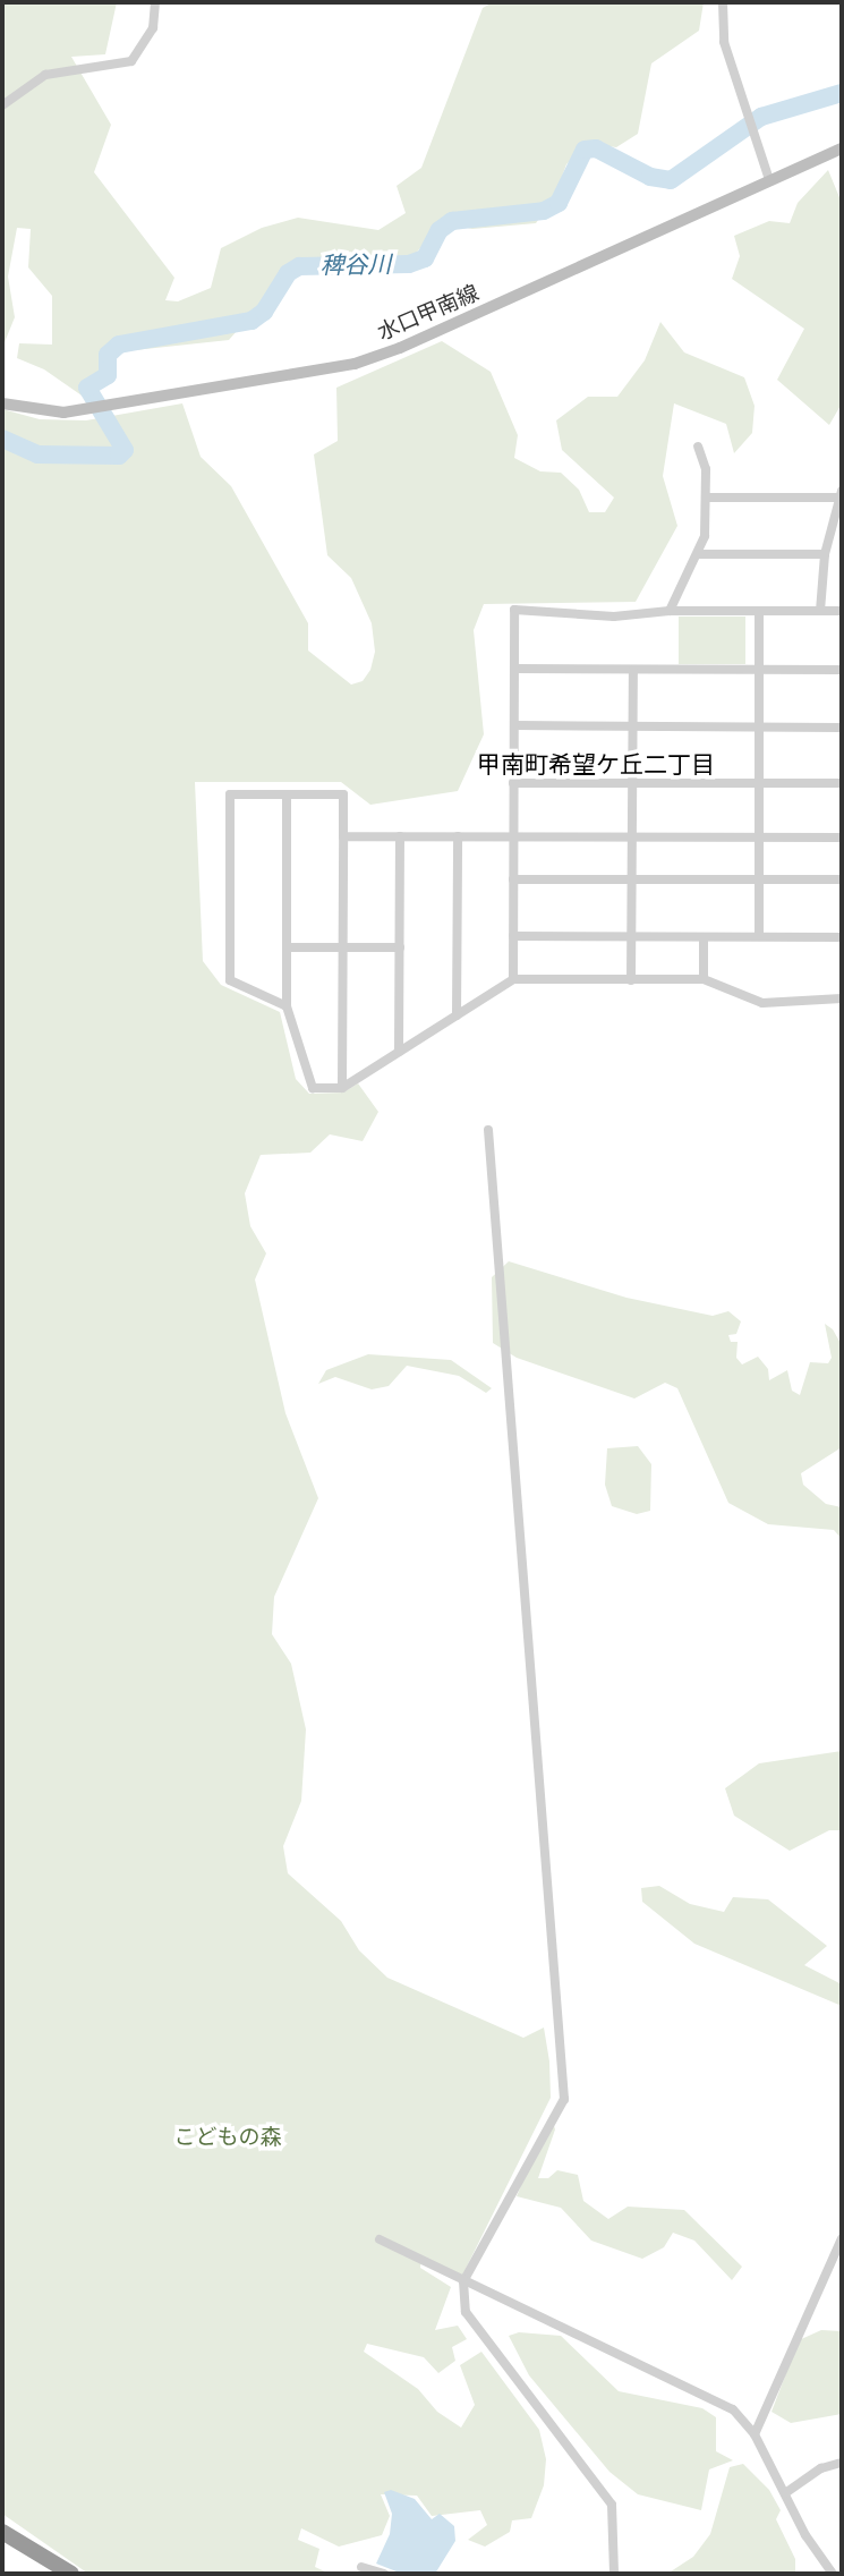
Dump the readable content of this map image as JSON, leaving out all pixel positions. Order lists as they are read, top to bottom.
{
  "streets": {
    "main road": ["水口甲南線"]
  },
  "districts": ["甲南町希望ケ丘二丁目"],
  "water": ["稗谷川"],
  "parks": ["こどもの森"]
}
